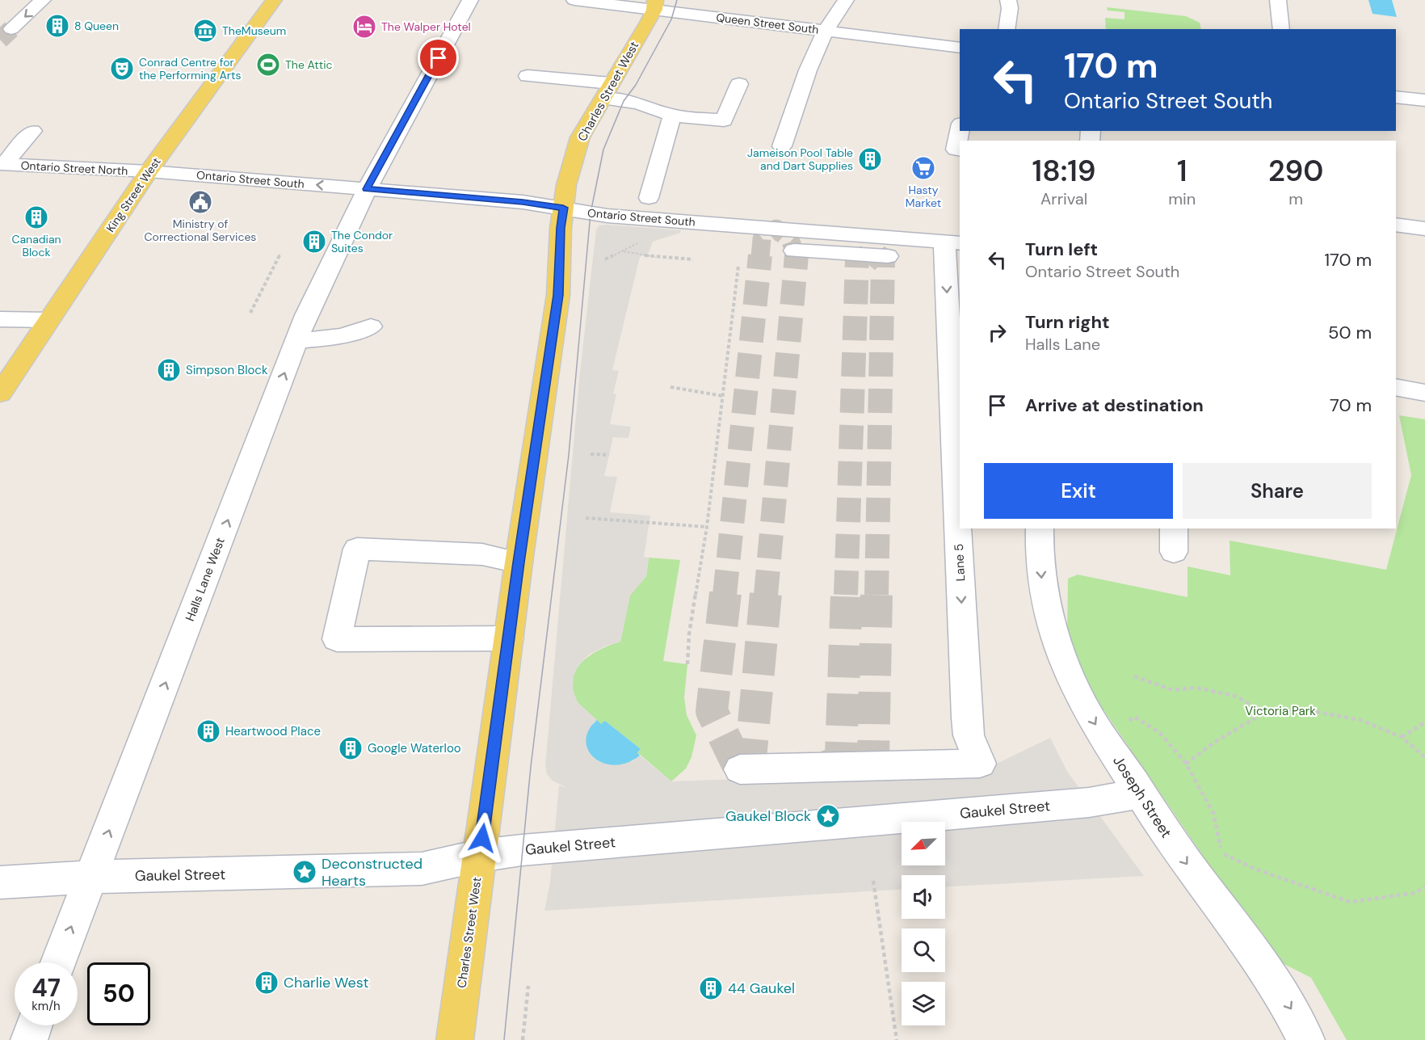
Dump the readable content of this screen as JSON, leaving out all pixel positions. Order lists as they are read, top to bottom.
{
  "streets": {
    "main road": ["Charles Street West", "King Street West"],
    "street": [
      "Queen Street South",
      "Ontario Street North",
      "Ontario Street South",
      "Lane 5",
      "Halls Lane West",
      "Joseph Street",
      "Gaukel Street"
    ]
  },
  "crossings": [
    ["Queen Street South", "Charles Street West"],
    ["Charles Street West", "Ontario Street South"],
    ["Charles Street West", "Gaukel Street"],
    ["Ontario Street North", "Ontario Street South"],
    ["Ontario Street North", "King Street West"],
    ["Ontario Street South", "King Street West"],
    ["Ontario Street South", "Lane 5"],
    ["Ontario Street South", "Halls Lane West"],
    ["Halls Lane West", "Gaukel Street"],
    ["Joseph Street", "Gaukel Street"]
  ],
  "one_way": ["Halls Lane West", "Joseph Street"],
  "parks": ["Victoria Park"],
  "places": {
    "building": [
      "8 Queen",
      "Jameison Pool Table and Dart Supplies",
      "Canadian Block",
      "The Condor Suites",
      "Simpson Block",
      "Heartwood Place",
      "Google Waterloo",
      "Charlie West",
      "44 Gaukel"
    ],
    "hotel": ["The Walper Hotel"],
    "museum": ["TheMuseum"],
    "sports": ["The Attic"],
    "theatre": ["Conrad Centre for the Performing Arts"],
    "supermarket": ["Hasty Market"],
    "public building": ["Ministry of Correctional Services"],
    "place": ["Gaukel Block", "Deconstructed Hearts"]
  },
  "north": "bottom left",
  "page": {
    "turn": ["170 m", "Ontario Street South"],
    "eta": [
      "18:19",
      "Arrival",
      "1",
      "min",
      "290",
      "m"
    ],
    "list": [
      {
        "name": "Turn left",
        "note": "Ontario Street South",
        "value": "170 m"
      },
      {
        "name": "Turn right",
        "note": "Halls Lane",
        "value": "50 m"
      },
      {
        "name": "Arrive at destination",
        "value": "70 m"
      }
    ],
    "buttons": ["Exit", "Share"],
    "speed": "47 km/h",
    "limit": "50"
  }
}
